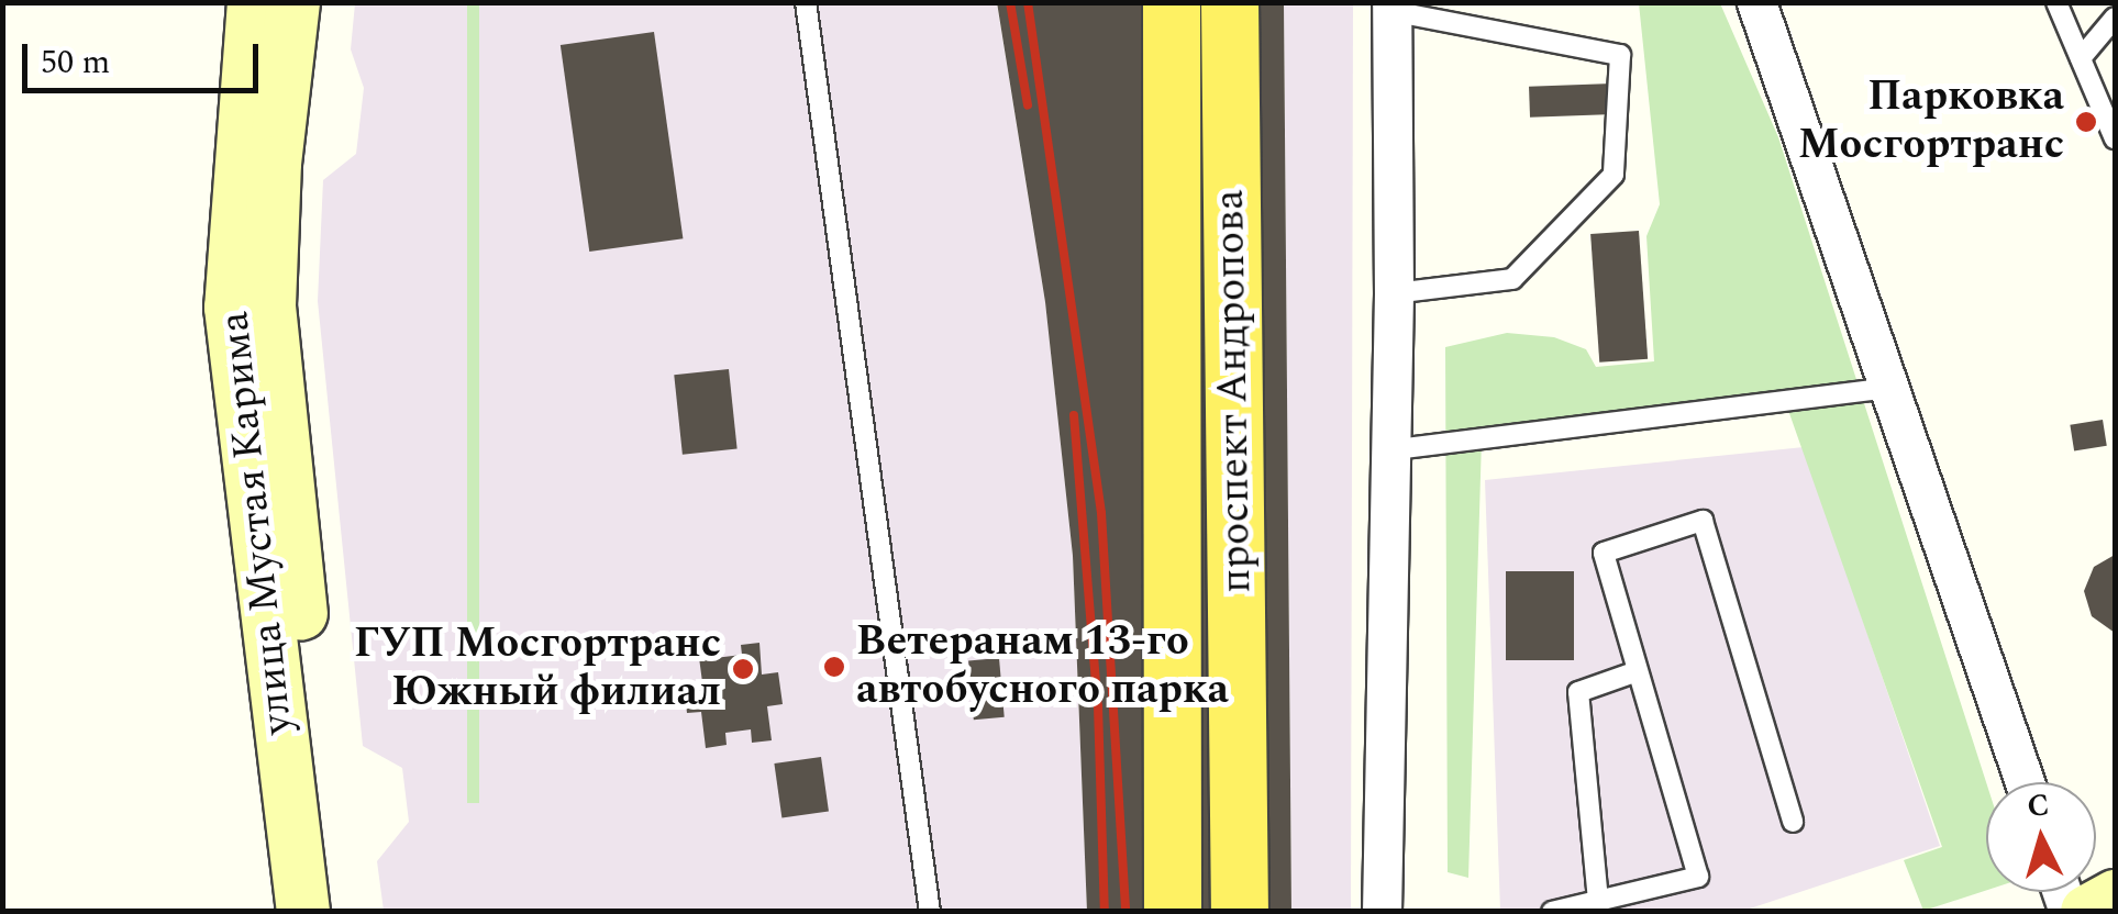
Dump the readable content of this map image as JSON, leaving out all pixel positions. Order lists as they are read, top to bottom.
{
  "streets": {
    "main road": ["проспект Андропова"],
    "street": ["улица Мустая Карима"]
  },
  "places": ["Парковка Мосгортранс", "Ветеранам 13-го автобусного парка", "ГУП Мосгортранс Южный филиал"],
  "scale_bar": "50 m",
  "north": "top"
}
